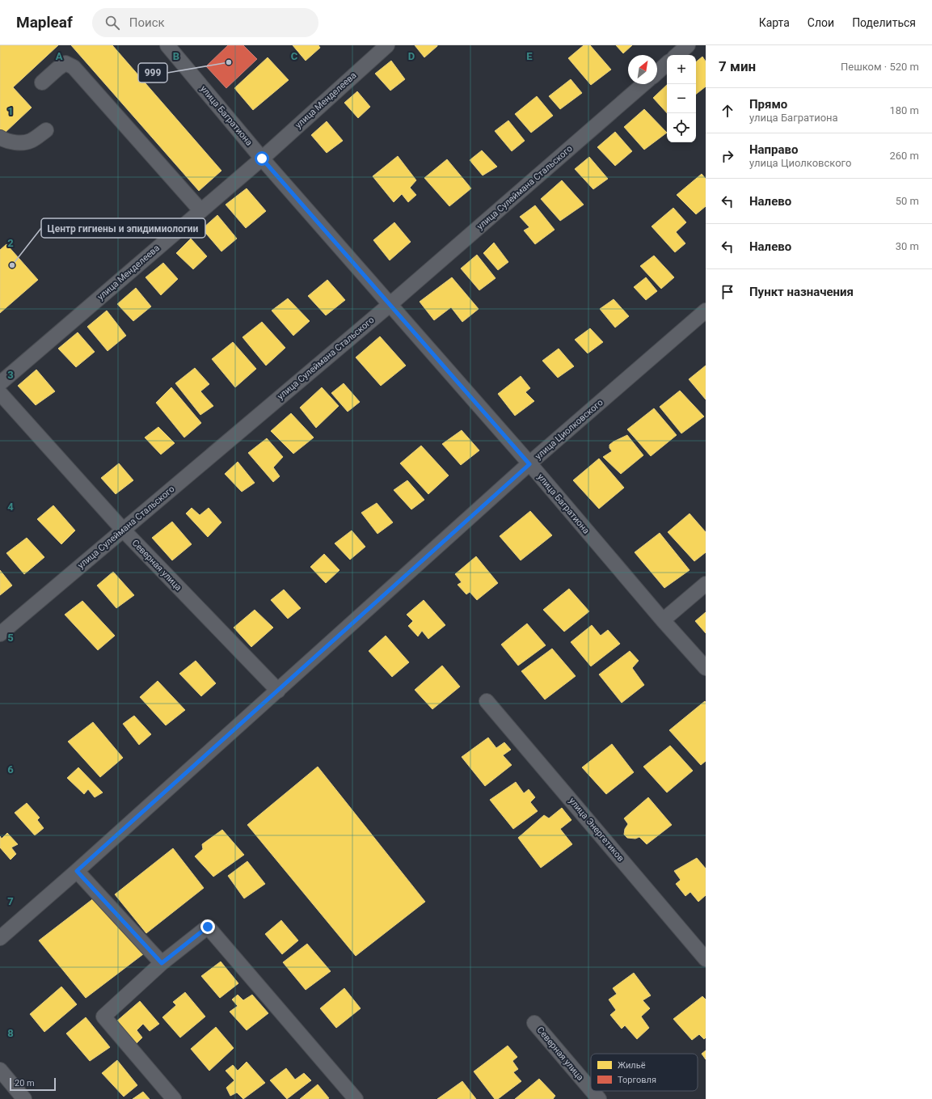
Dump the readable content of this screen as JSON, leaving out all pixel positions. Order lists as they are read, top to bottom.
{
  "streets": {
    "street": [
      "улица Менделеева",
      "улица Багратиона",
      "улица Сулеймана Стальского",
      "улица Циолковского",
      "Северная улица",
      "улица Энергетиков"
    ]
  },
  "crossings": [
    ["улица Менделеева", "улица Багратиона"],
    ["улица Багратиона", "улица Сулеймана Стальского"],
    ["улица Багратиона", "улица Циолковского"],
    ["улица Сулеймана Стальского", "Северная улица"],
    ["улица Циолковского", "Северная улица"]
  ],
  "places": ["999", "Центр гигиены и эпидимиологии"],
  "legend": ["Жильё", "Торговля"],
  "scale_bar": "20 m",
  "north": "top right",
  "page": {
    "header": "Mapleaf",
    "search": "Поиск",
    "nav": ["Карта", "Слои", "Поделиться"],
    "heading": ["7 мин", "Пешком · 520 m"],
    "map_buttons": ["+", "−"],
    "list": [
      ["Прямо", "улица Багратиона", "180 m"],
      ["Направо", "улица Циолковского", "260 m"],
      ["Налево", "50 m"],
      ["Налево", "30 m"],
      "Пункт назначения"
    ],
    "scale": "20 m"
  },
  "grid": {
    "columns": [
      "A",
      "B",
      "C",
      "D",
      "E"
    ],
    "rows": [
      "1",
      "2",
      "3",
      "4",
      "5",
      "6",
      "7",
      "8"
    ]
  }
}
